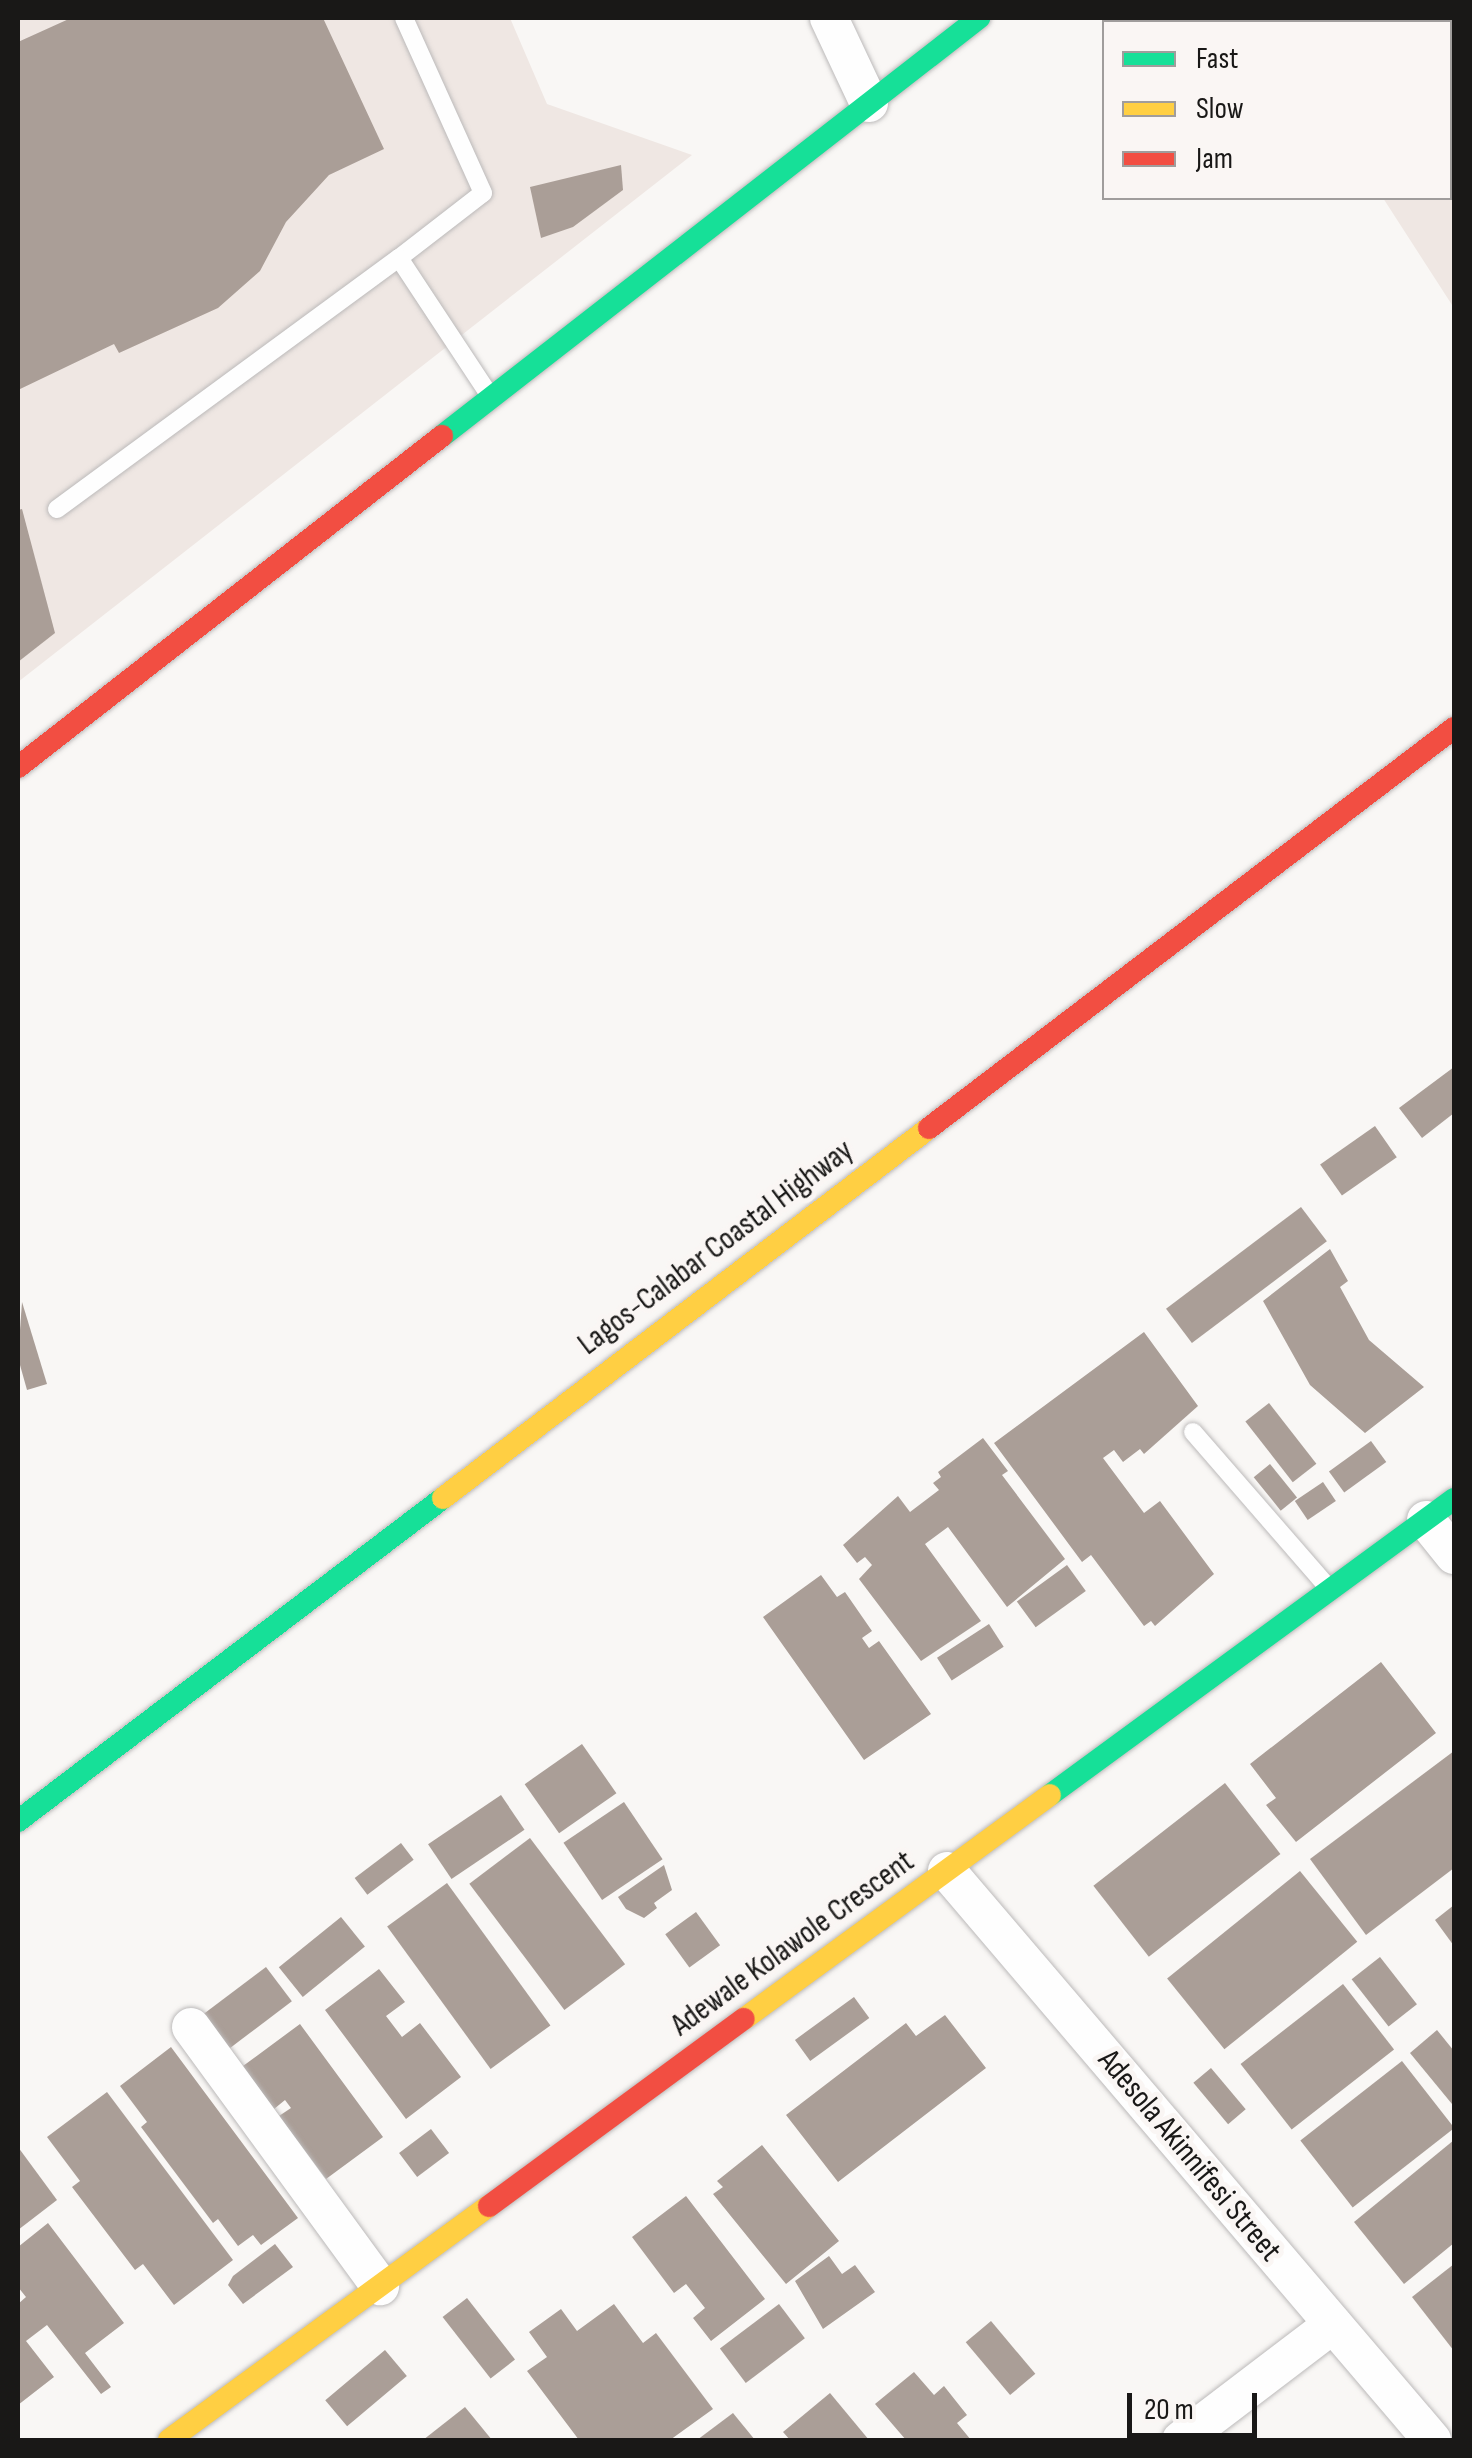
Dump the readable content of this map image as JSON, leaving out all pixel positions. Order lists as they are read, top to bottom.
{
  "streets": {
    "main road": ["Lagos-Calabar Coastal Highway", "Adewale Kolawole Crescent"],
    "street": ["Adesola Akinnifesi Street"]
  },
  "crossings": [
    ["Adewale Kolawole Crescent", "Adesola Akinnifesi Street"]
  ],
  "legend": ["Fast", "Slow", "Jam"],
  "scale_bar": "20 m"
}
